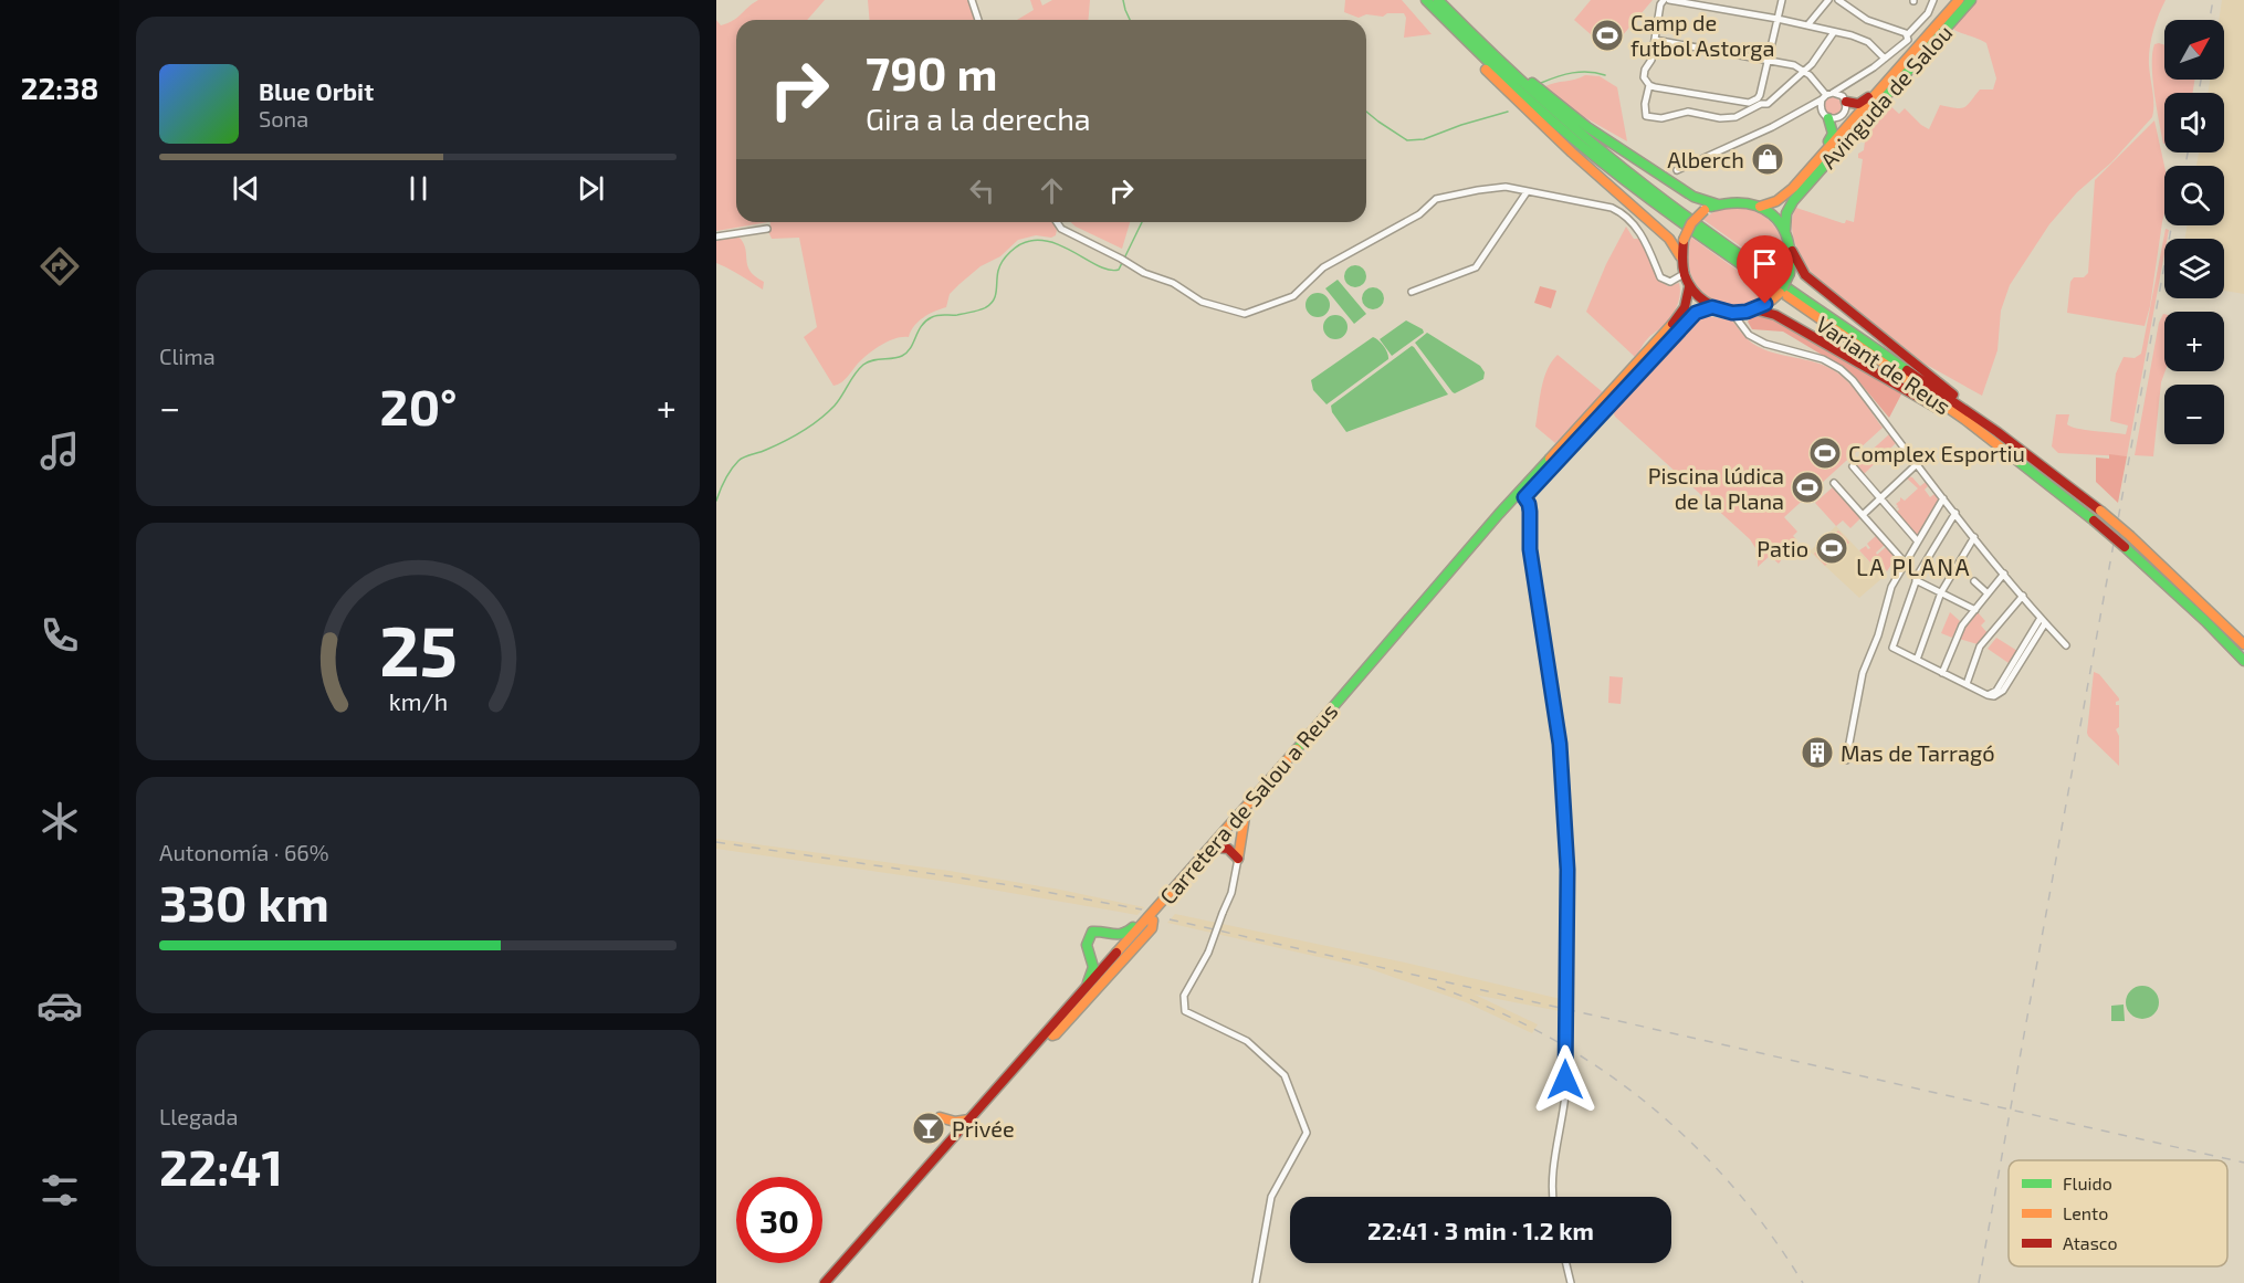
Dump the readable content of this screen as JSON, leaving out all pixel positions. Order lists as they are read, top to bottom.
{
  "streets": {
    "main road": ["Avinguda de Salou", "Variant de Reus", "Carretera de Salou a Reus"]
  },
  "districts": ["LA PLANA"],
  "places": {
    "sports": [
      "Camp de futbol Astorga",
      "Complex Esportiu",
      "Piscina lúdica de la Plana",
      "Patio"
    ],
    "shop": ["Alberch"],
    "building": ["Mas de Tarragó"],
    "bar": ["Privée"]
  },
  "legend": ["Fluido", "Lento", "Atasco"],
  "north": "top right",
  "page": {
    "tabs": "22:38",
    "map_buttons": ["+", "−"],
    "turn": ["790 m", "Gira a la derecha"],
    "song": ["Blue Orbit", "Sona"],
    "tile": [
      "Clima",
      ["Autonomía · 66%", "330 km"],
      ["Llegada", "22:41"]
    ],
    "heat": ["−", "20°", "+"],
    "limit": "30",
    "trip": "22:41 · 3 min · 1.2 km",
    "gauge": ["25", "km/h"]
  }
}
